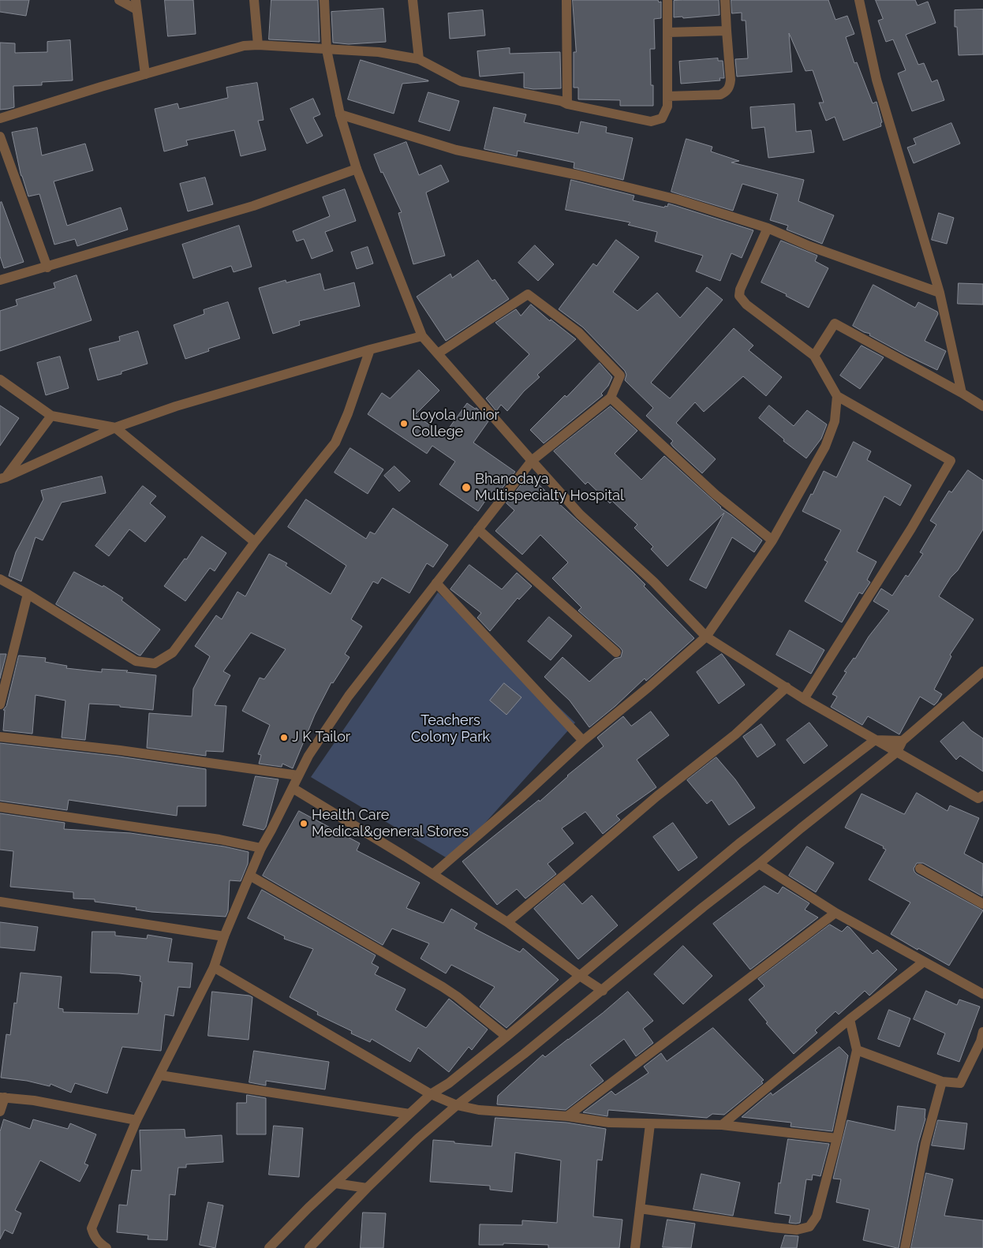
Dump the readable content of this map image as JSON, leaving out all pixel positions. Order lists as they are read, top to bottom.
{
  "parks": ["Teachers Colony Park"],
  "places": [
    "Loyola Junior College",
    "Bhanodaya Multispecialty Hospital",
    "J K Tailor",
    "Health Care Medical&general Stores"
  ]
}
